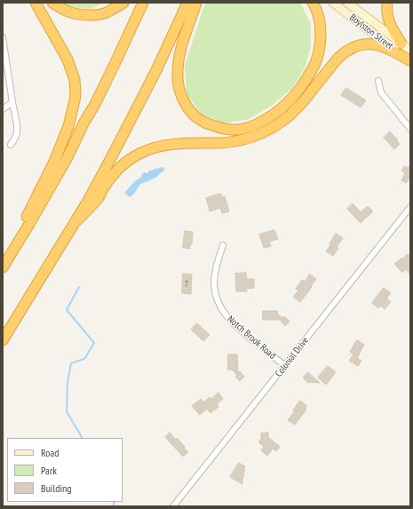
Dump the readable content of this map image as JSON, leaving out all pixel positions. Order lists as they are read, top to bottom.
{
  "streets": {
    "main road": ["Boylston Street"],
    "street": ["Notch Brook Road", "Colonial Drive"]
  },
  "crossings": [
    ["Notch Brook Road", "Colonial Drive"]
  ],
  "house_numbers": ["7"],
  "legend": ["Road", "Park", "Building"]
}
